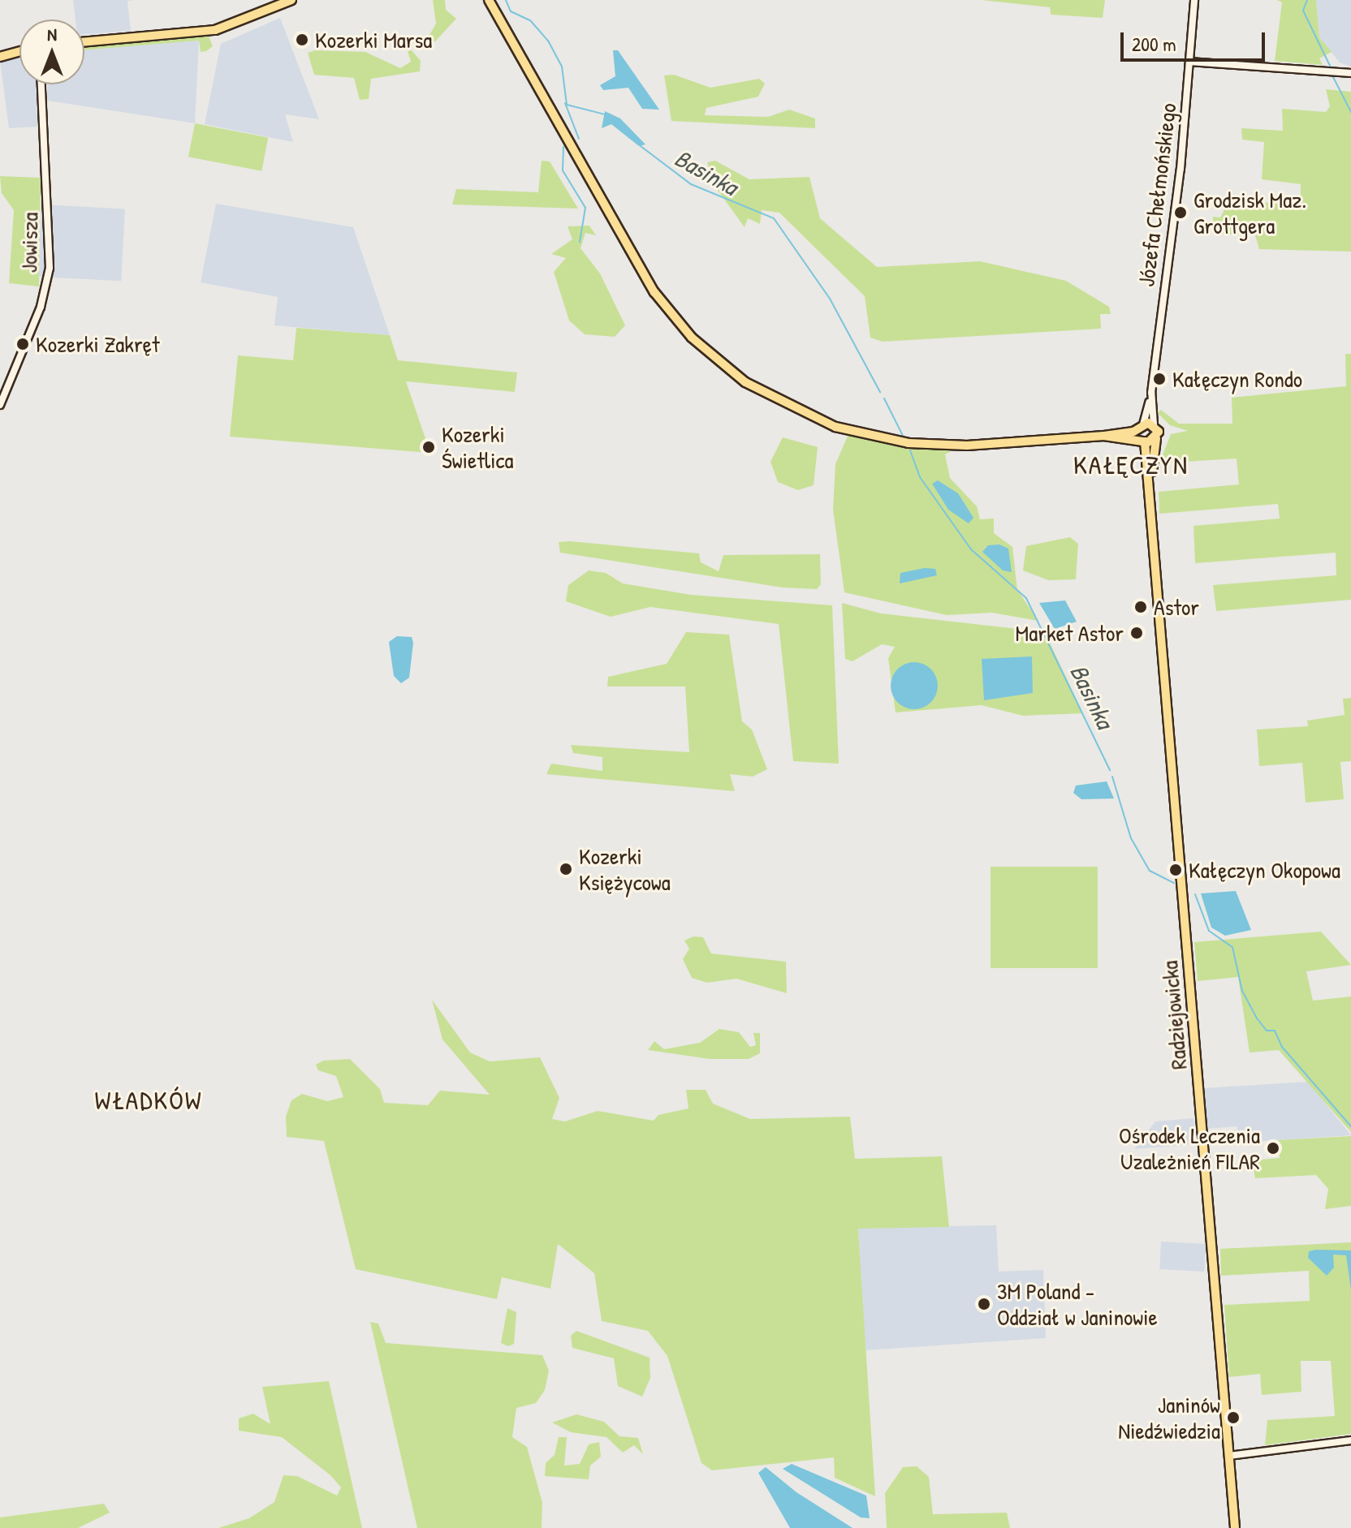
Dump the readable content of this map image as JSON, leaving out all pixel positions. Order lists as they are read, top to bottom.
{
  "streets": {
    "main road": ["Radziejowicka"],
    "street": ["Józefa Chełmońskiego", "Jowisza"]
  },
  "crossings": [
    ["Józefa Chełmońskiego", "Radziejowicka"]
  ],
  "districts": ["KAŁĘCZYN", "WŁADKÓW"],
  "water": ["Basinka"],
  "places": [
    "Kozerki Marsa",
    "Grodzisk Maz. Grottgera",
    "Kozerki Zakręt",
    "Kałęczyn Rondo",
    "Kozerki Świetlica",
    "Astor",
    "Market Astor",
    "Kozerki Księżycowa",
    "Kałęczyn Okopowa",
    "Ośrodek Leczenia Uzależnień FILAR",
    "3M Poland - Oddział w Janinowie",
    "Janinów Niedźwiedzia"
  ],
  "scale_bar": "200 m",
  "north": "top"
}
